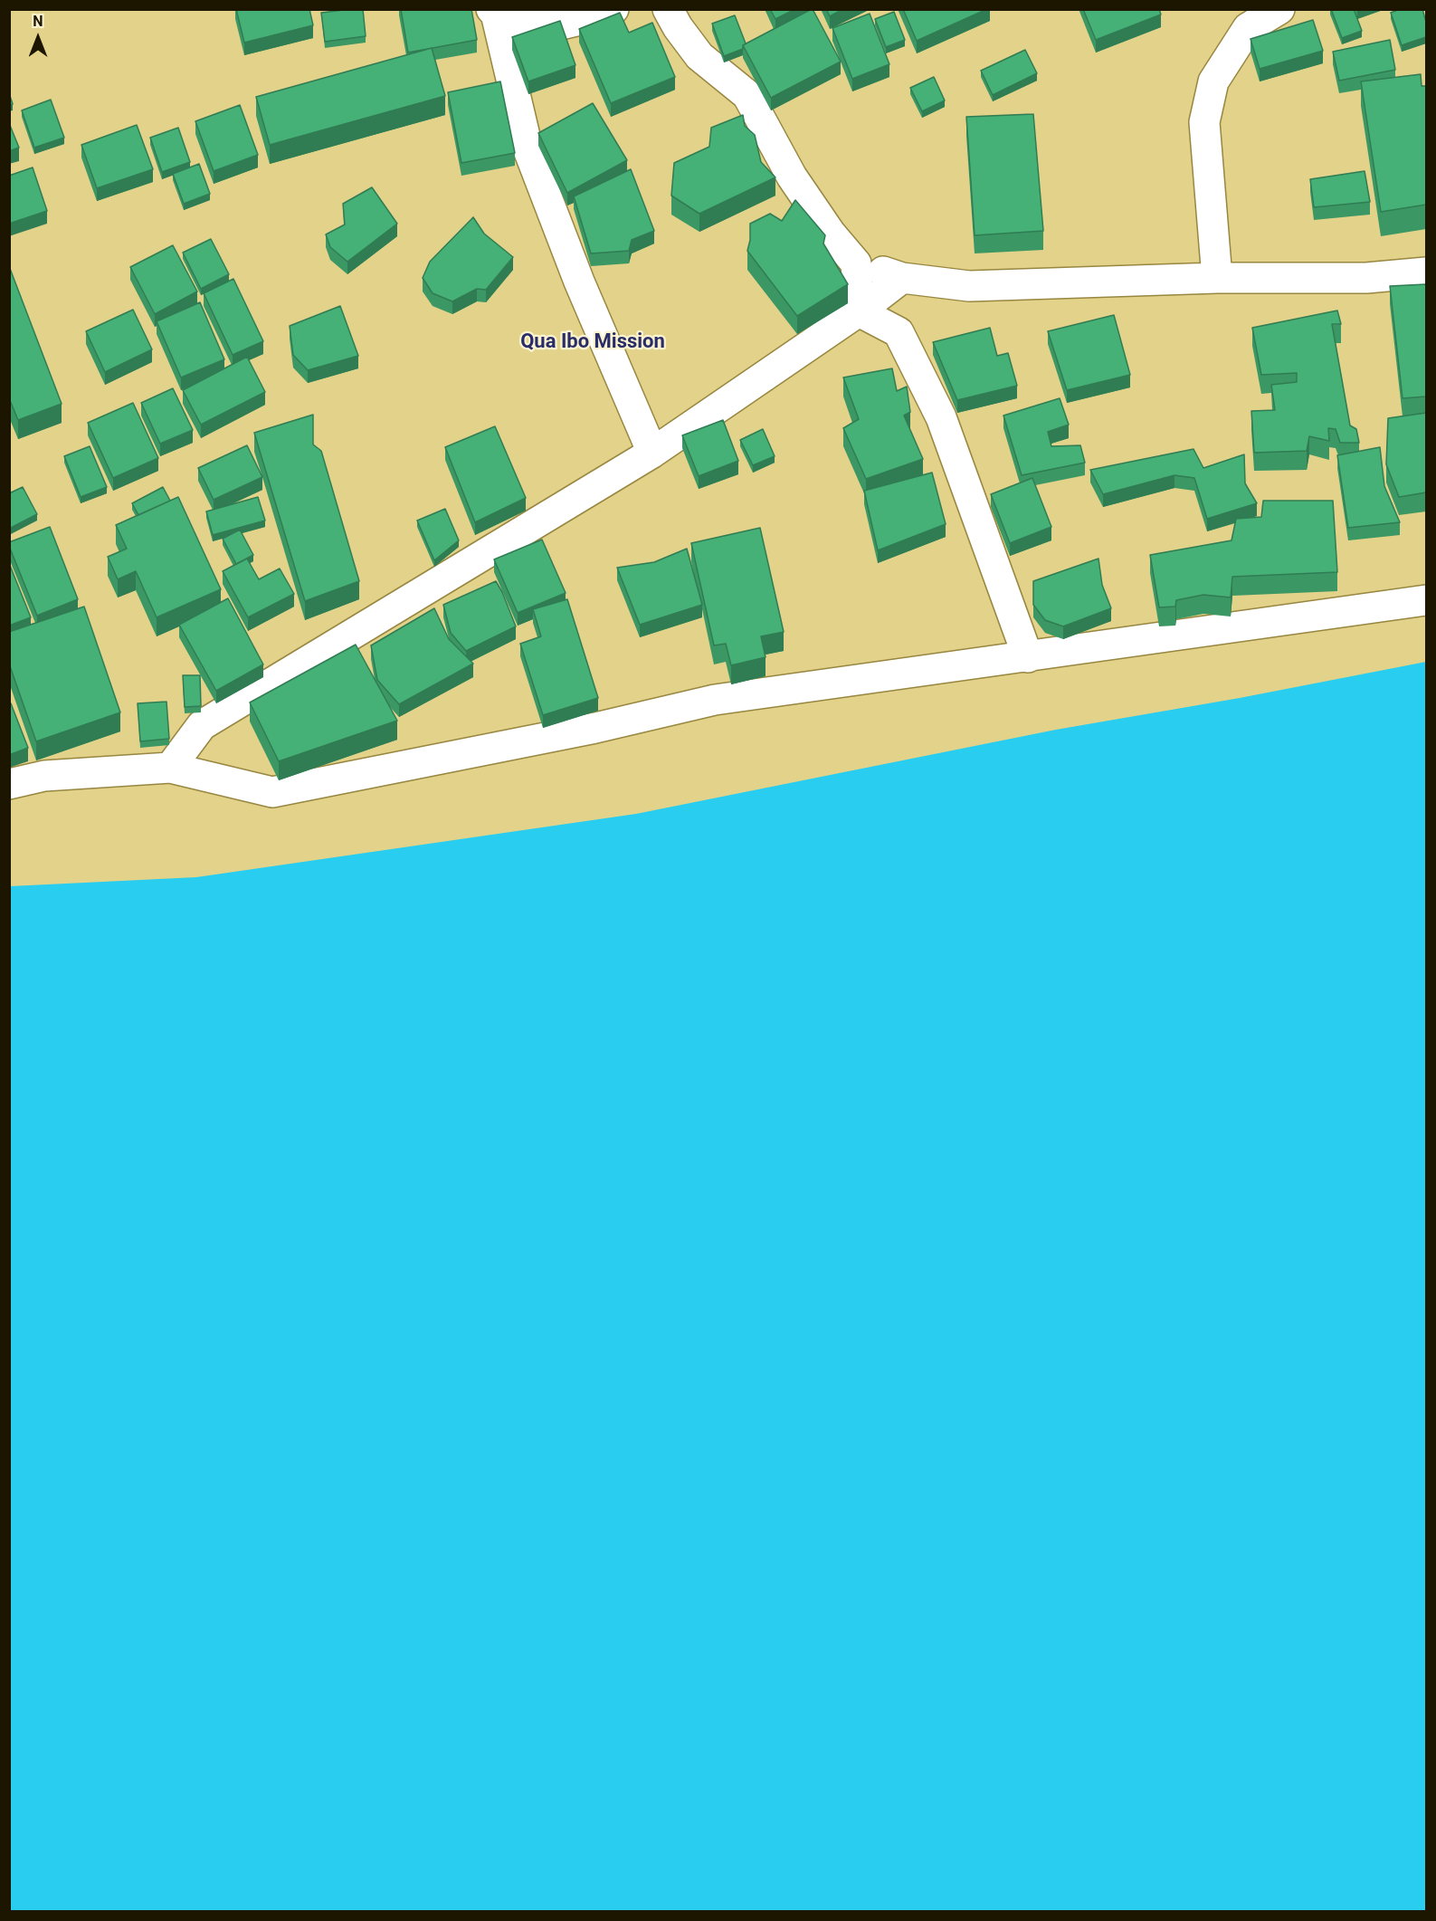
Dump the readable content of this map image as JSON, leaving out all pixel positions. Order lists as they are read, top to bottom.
{
  "districts": ["Qua Ibo Mission"],
  "north": "top"
}
